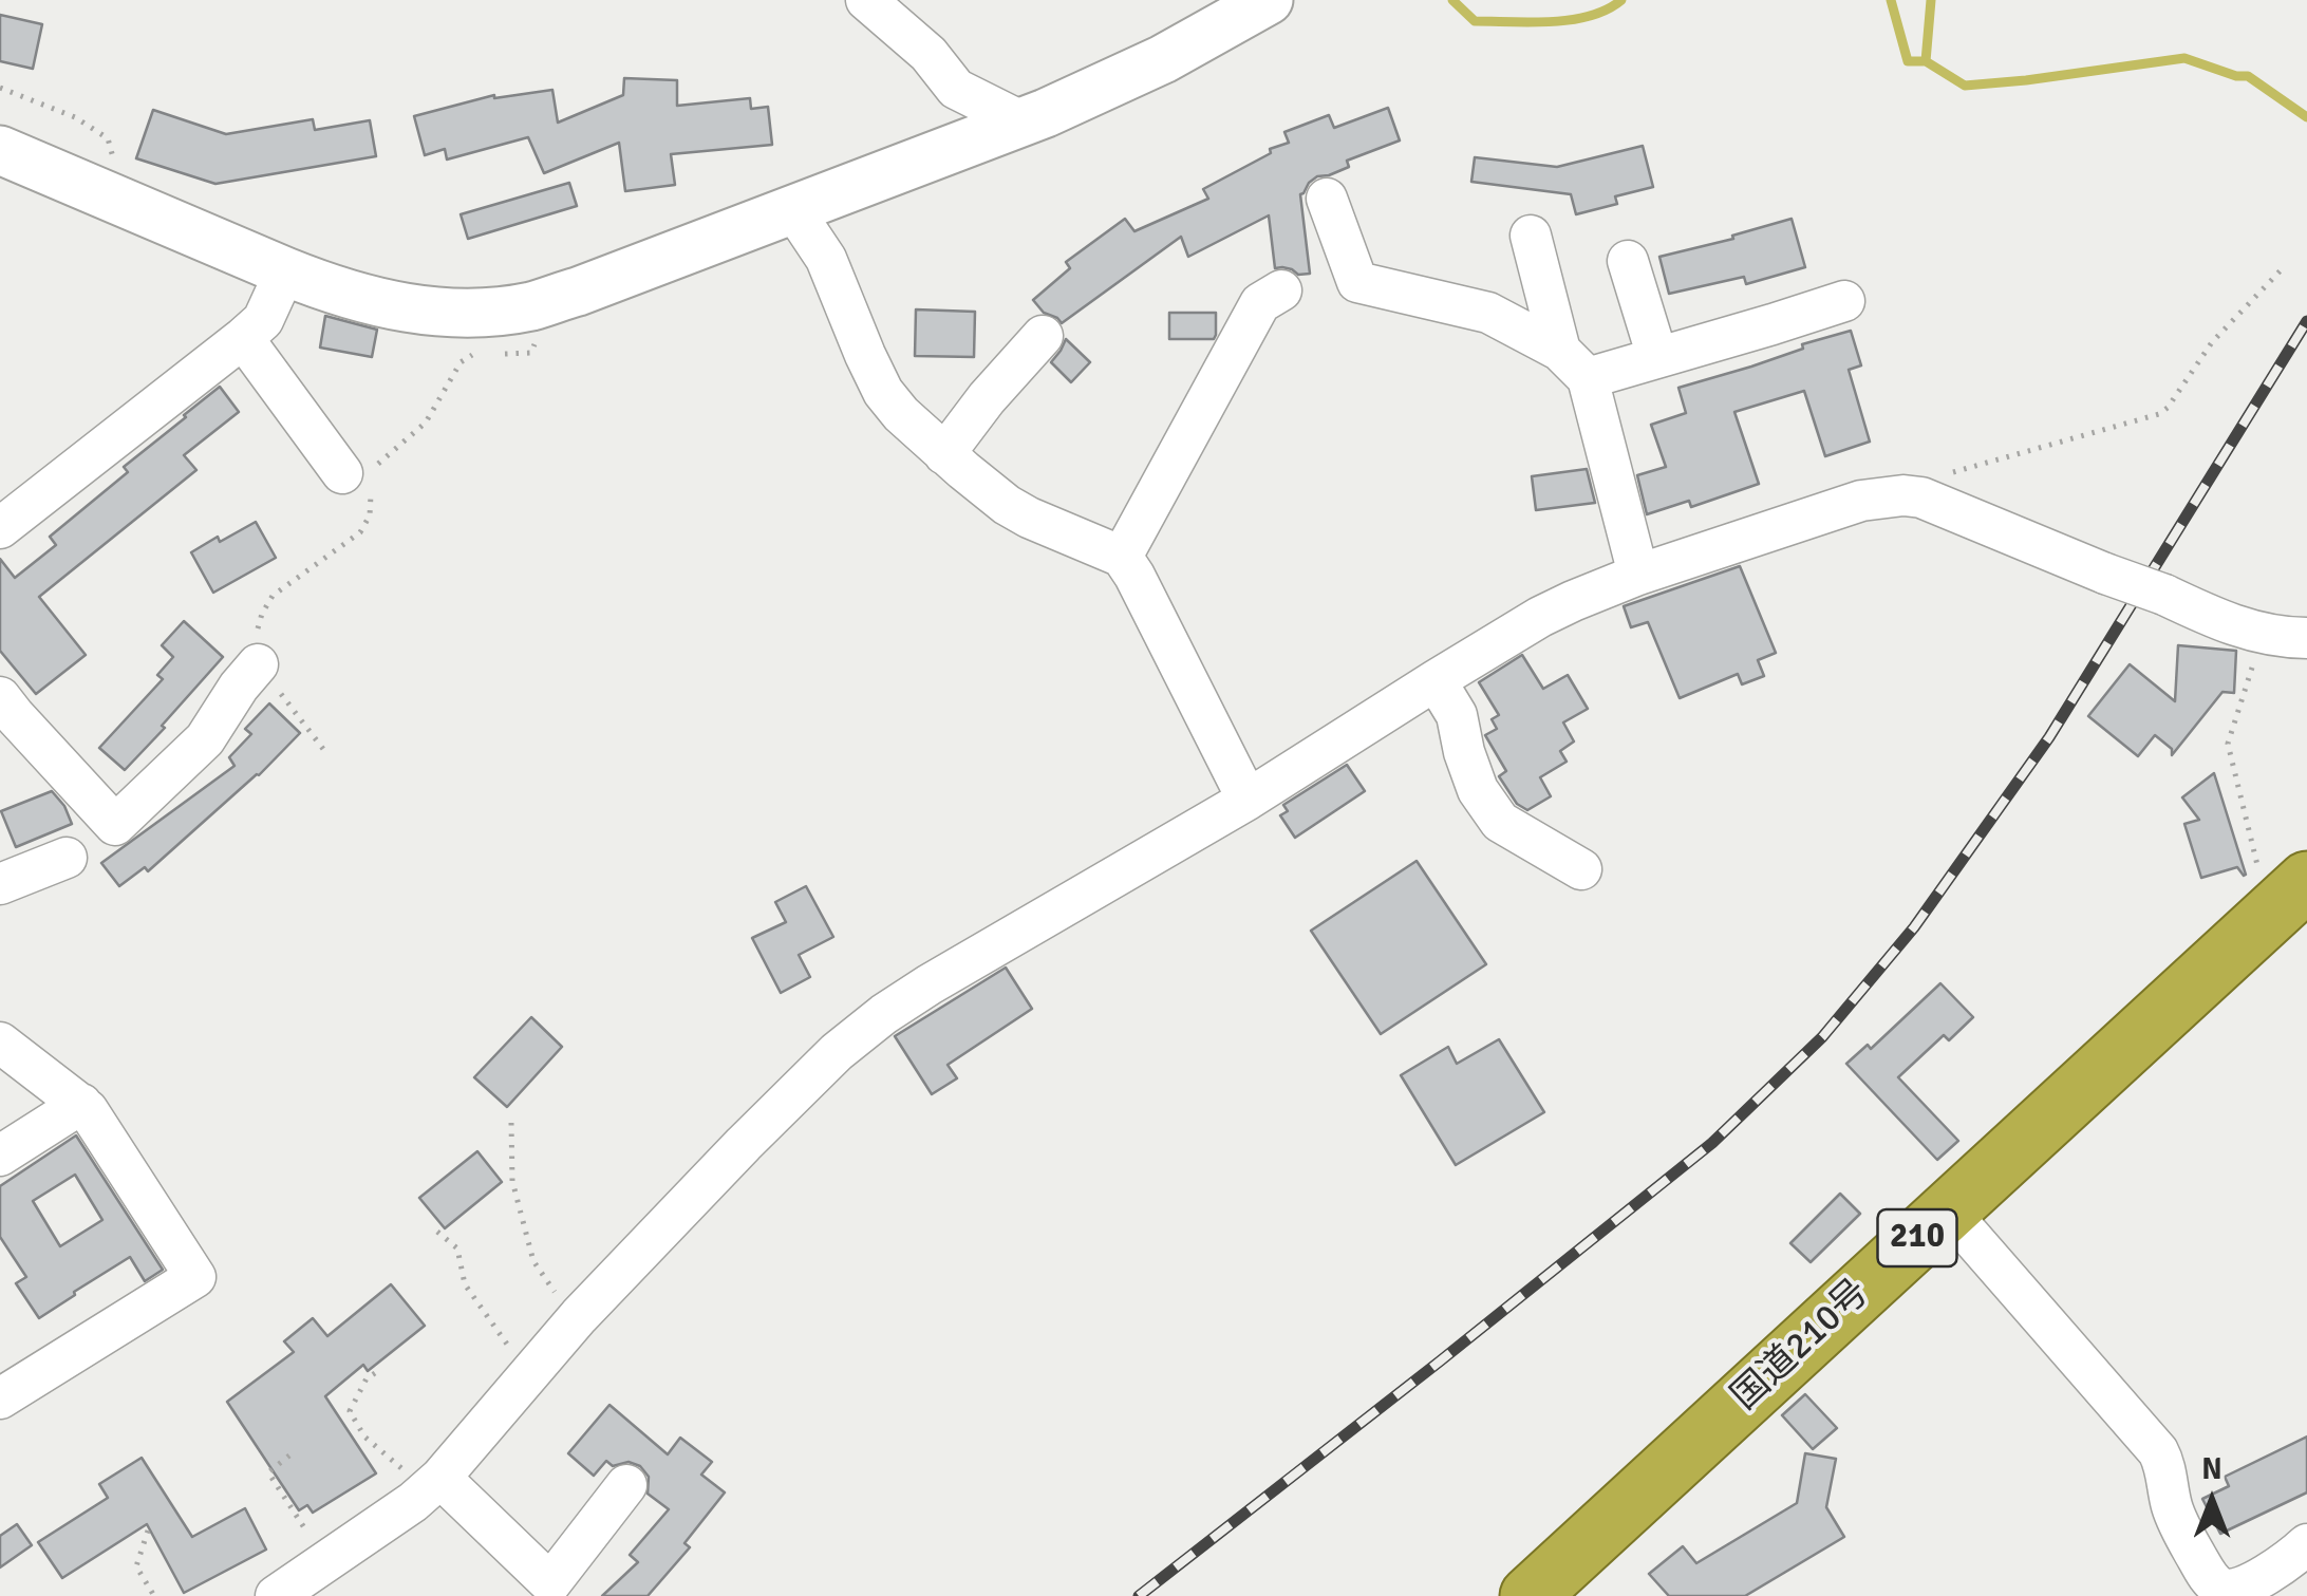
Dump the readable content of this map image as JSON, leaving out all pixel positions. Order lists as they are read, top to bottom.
{
  "streets": {
    "highway": ["210", "国道210号"]
  },
  "north": "top"
}
